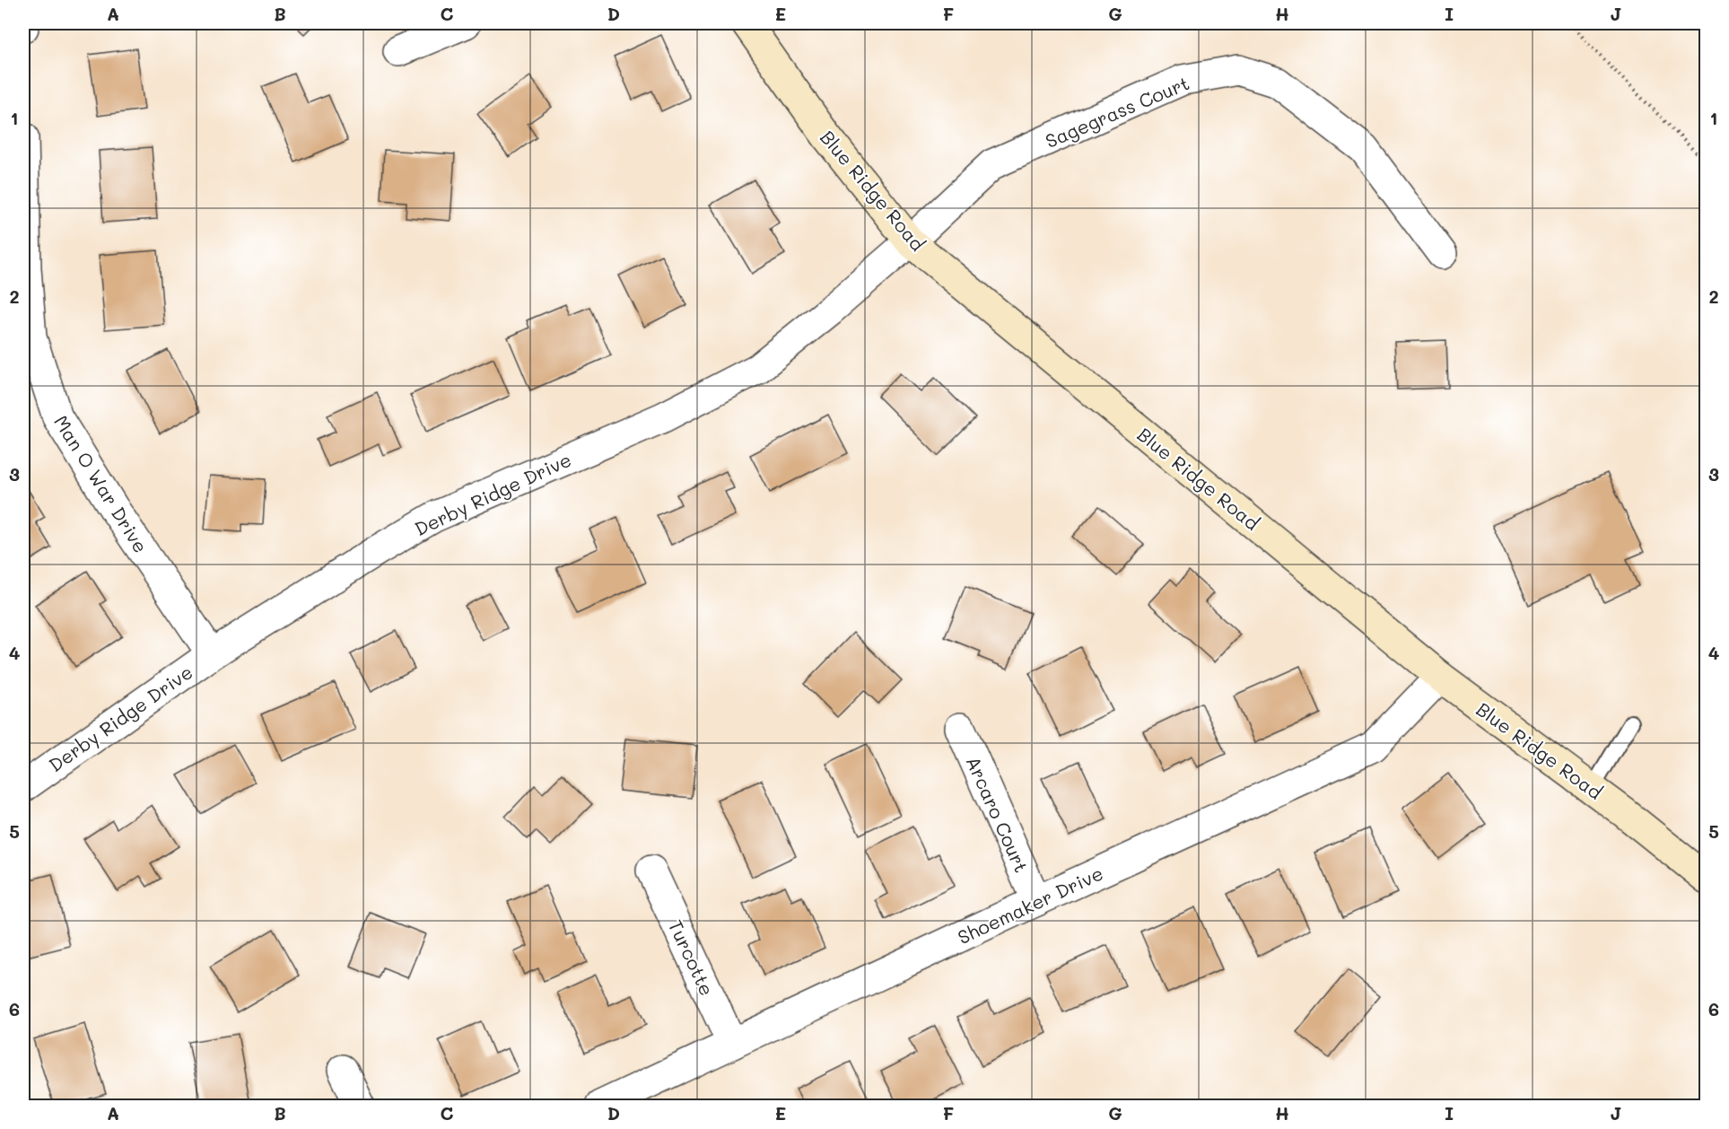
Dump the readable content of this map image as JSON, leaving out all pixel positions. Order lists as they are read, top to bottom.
{
  "streets": {
    "street": [
      "Sagegrass Court",
      "Blue Ridge Road",
      "Man O War Drive",
      "Derby Ridge Drive",
      "Arcaro Court",
      "Shoemaker Drive",
      "Turcotte"
    ]
  },
  "crossings": [
    ["Sagegrass Court", "Blue Ridge Road"],
    ["Sagegrass Court", "Derby Ridge Drive"],
    ["Blue Ridge Road", "Derby Ridge Drive"],
    ["Blue Ridge Road", "Shoemaker Drive"],
    ["Man O War Drive", "Derby Ridge Drive"],
    ["Arcaro Court", "Shoemaker Drive"],
    ["Shoemaker Drive", "Turcotte"]
  ],
  "grid": {
    "columns": [
      "A",
      "B",
      "C",
      "D",
      "E",
      "F",
      "G",
      "H",
      "I",
      "J"
    ],
    "rows": [
      "1",
      "2",
      "3",
      "4",
      "5",
      "6"
    ]
  }
}
